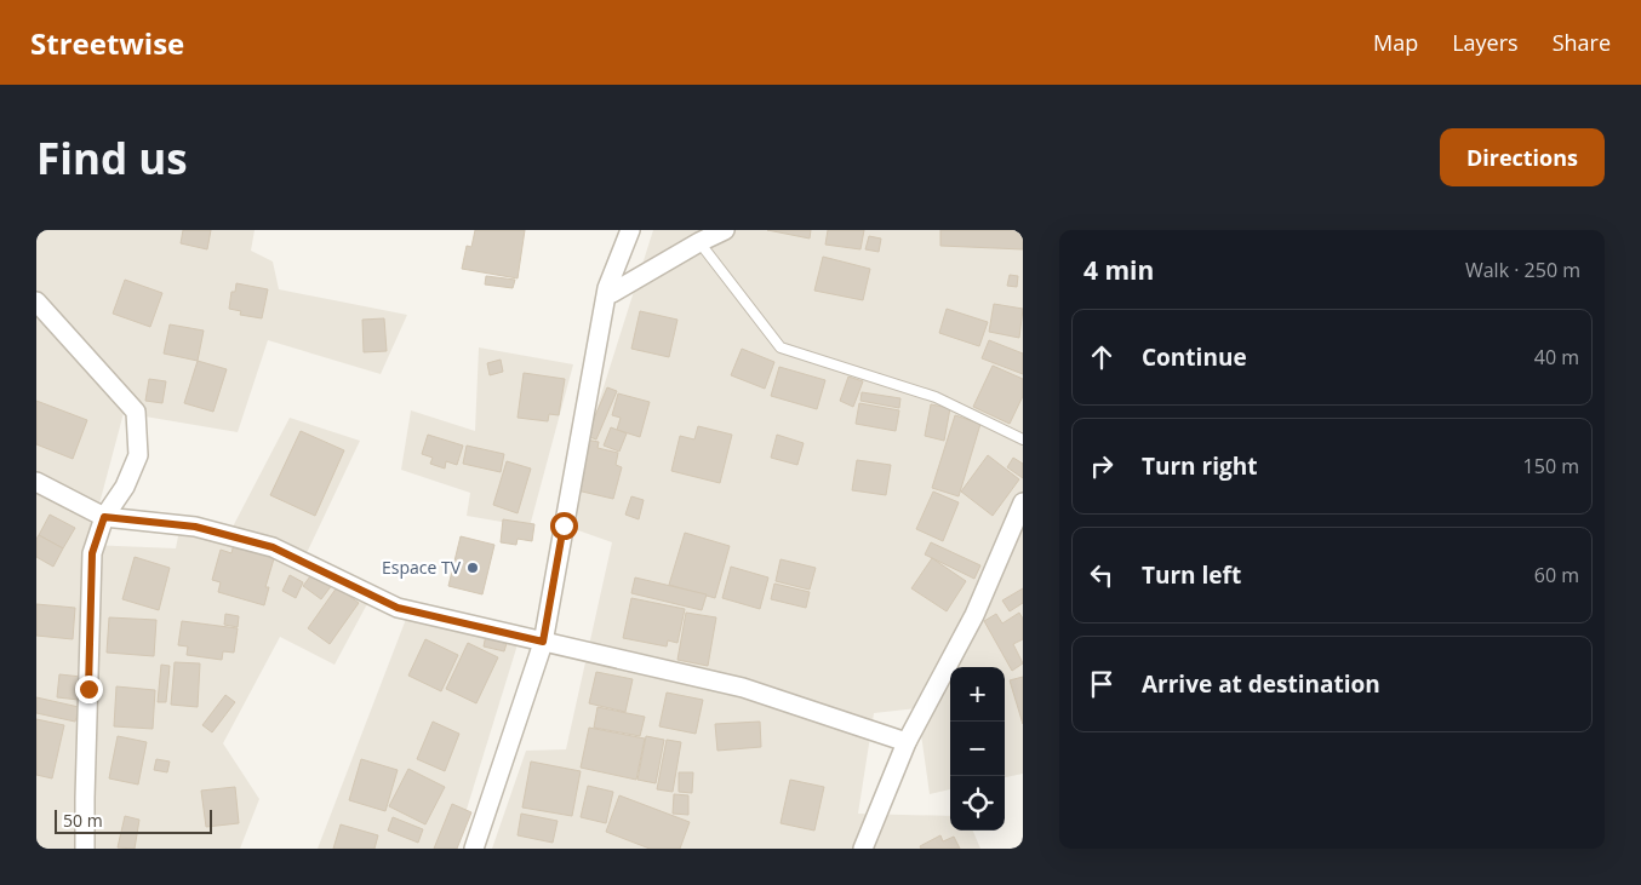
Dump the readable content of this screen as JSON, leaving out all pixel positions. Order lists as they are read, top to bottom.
{
  "places": ["Espace TV"],
  "scale_bar": "50 m",
  "page": {
    "header": "Streetwise",
    "nav": ["Map", "Layers", "Share"],
    "buttons": "Directions",
    "title": "Find us",
    "heading": ["4 min", "Walk · 250 m"],
    "list": [
      ["Continue", "40 m"],
      ["Turn right", "150 m"],
      ["Turn left", "60 m"],
      "Arrive at destination"
    ],
    "map_buttons": ["+", "−"],
    "scale": "50 m"
  }
}
